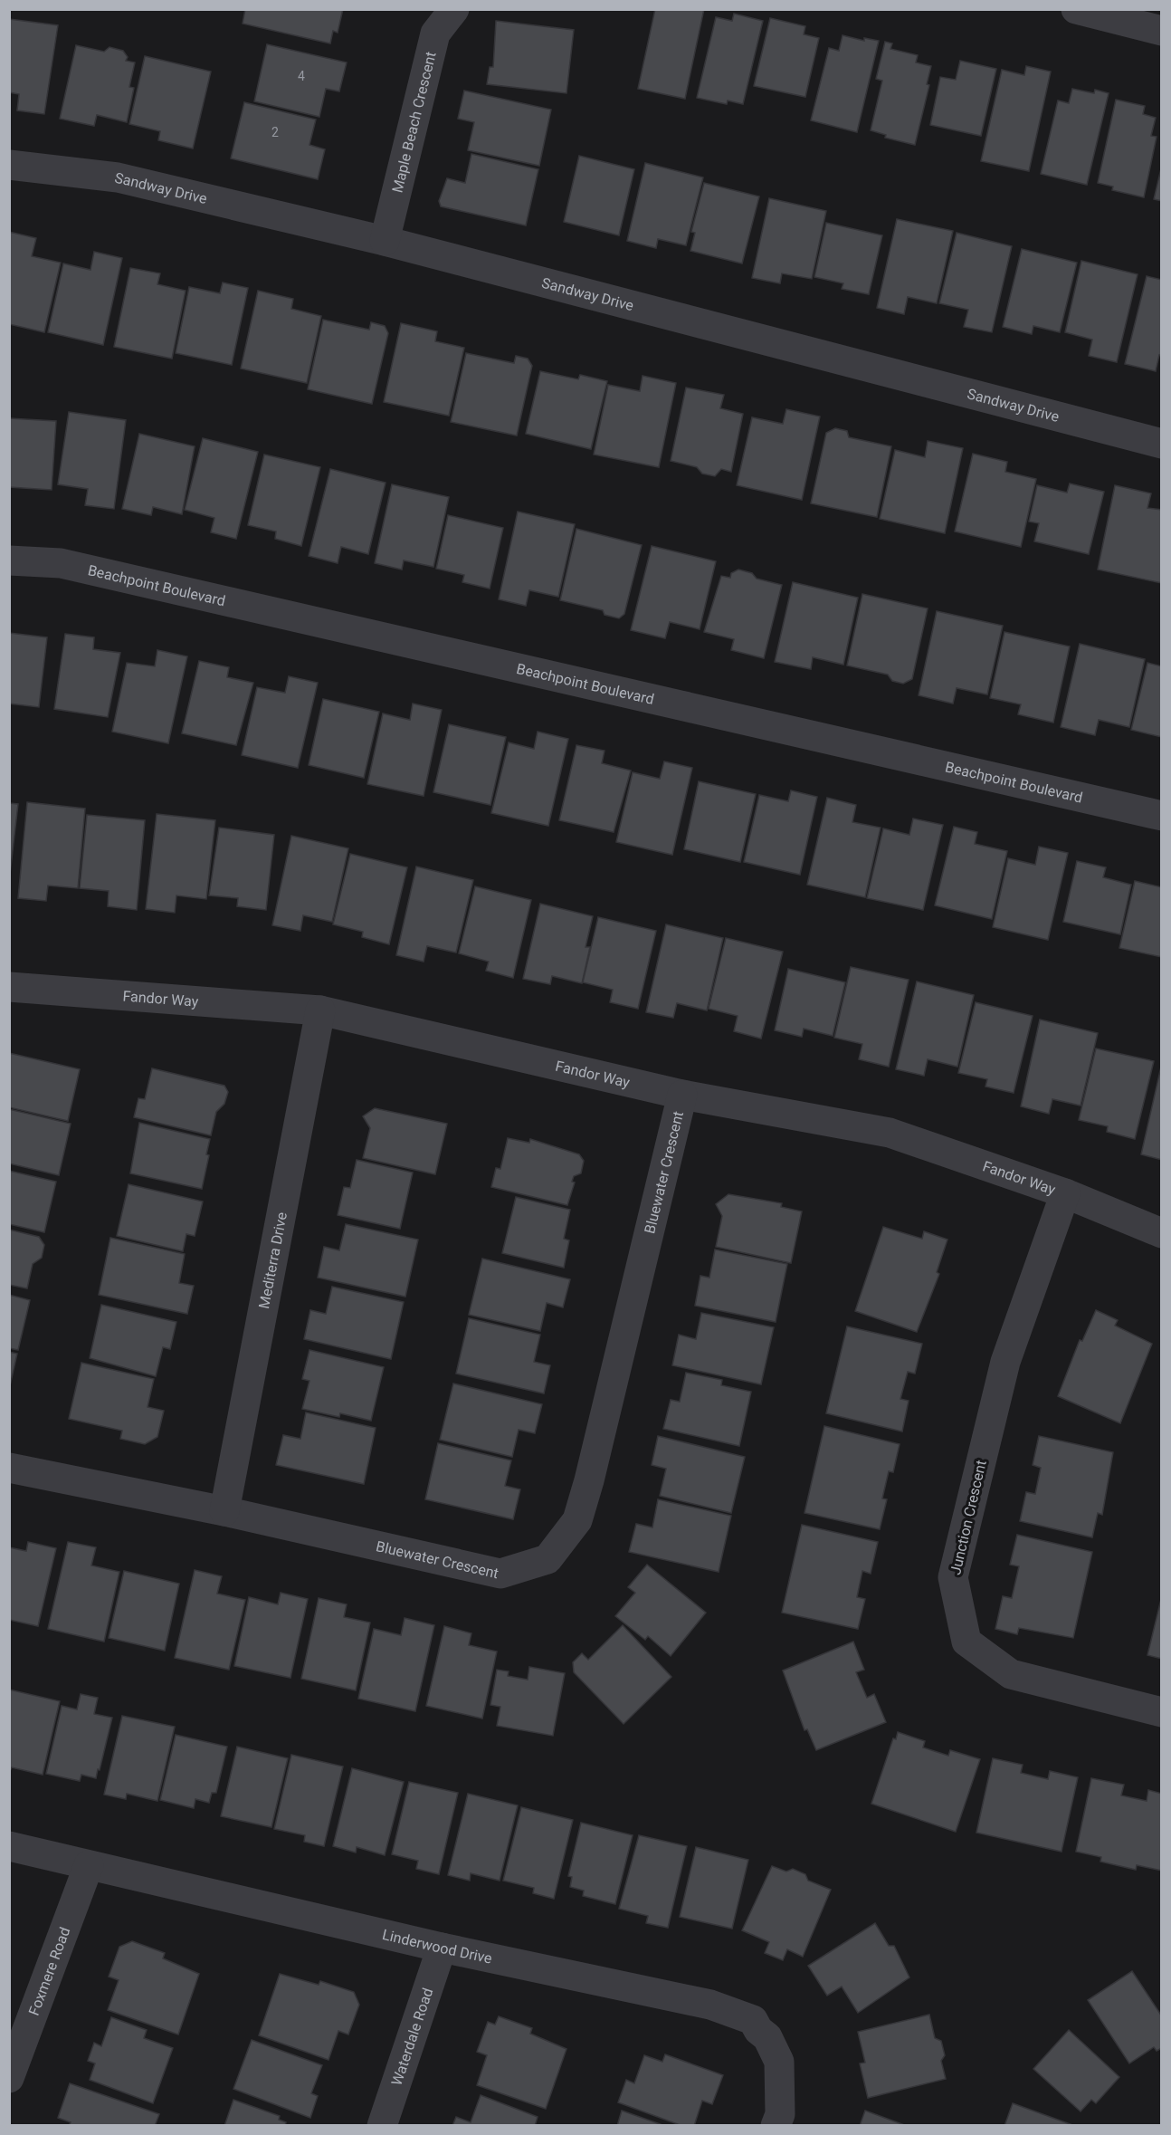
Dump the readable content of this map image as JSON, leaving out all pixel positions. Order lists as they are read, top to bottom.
{
  "streets": {
    "street": [
      "Maple Beach Crescent",
      "Sandway Drive",
      "Beachpoint Boulevard",
      "Fandor Way",
      "Bluewater Crescent",
      "Mediterra Drive",
      "Junction Crescent",
      "Linderwood Drive",
      "Foxmere Road",
      "Waterdale Road"
    ]
  },
  "crossings": [
    ["Maple Beach Crescent", "Sandway Drive"],
    ["Fandor Way", "Bluewater Crescent"],
    ["Fandor Way", "Mediterra Drive"],
    ["Fandor Way", "Junction Crescent"],
    ["Bluewater Crescent", "Mediterra Drive"],
    ["Linderwood Drive", "Foxmere Road"],
    ["Linderwood Drive", "Waterdale Road"]
  ],
  "house_numbers": ["4", "2"]
}
